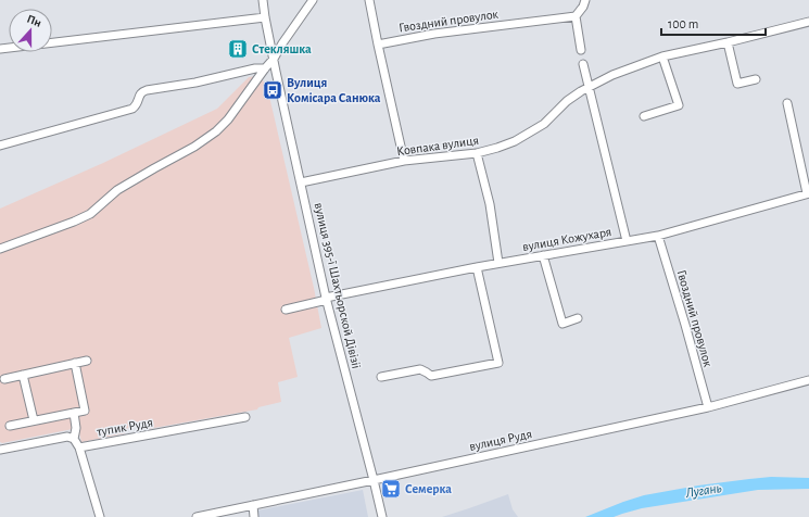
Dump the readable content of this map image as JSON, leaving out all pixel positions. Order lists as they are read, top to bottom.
{
  "streets": {
    "street": [
      "Гвоздний провулок",
      "Ковпака вулиця",
      "вулиця Кожухаря",
      "вулиця 395-ї Шахтьорской Дівізіі",
      "тупик Рудя",
      "вулиця Рудя"
    ]
  },
  "crossings": [
    ["Гвоздний провулок", "вулиця Кожухаря"],
    ["Гвоздний провулок", "вулиця Рудя"],
    ["Ковпака вулиця", "вулиця 395-ї Шахтьорской Дівізіі"],
    ["вулиця Кожухаря", "вулиця 395-ї Шахтьорской Дівізіі"],
    ["вулиця 395-ї Шахтьорской Дівізіі", "вулиця Рудя"]
  ],
  "water": ["Лугань"],
  "places": {
    "building": ["Стекляшка"],
    "bus stop": ["Вулиця Комісара Санюка"],
    "supermarket": ["Семерка"]
  },
  "scale_bar": "100 m",
  "north": "top"
}
